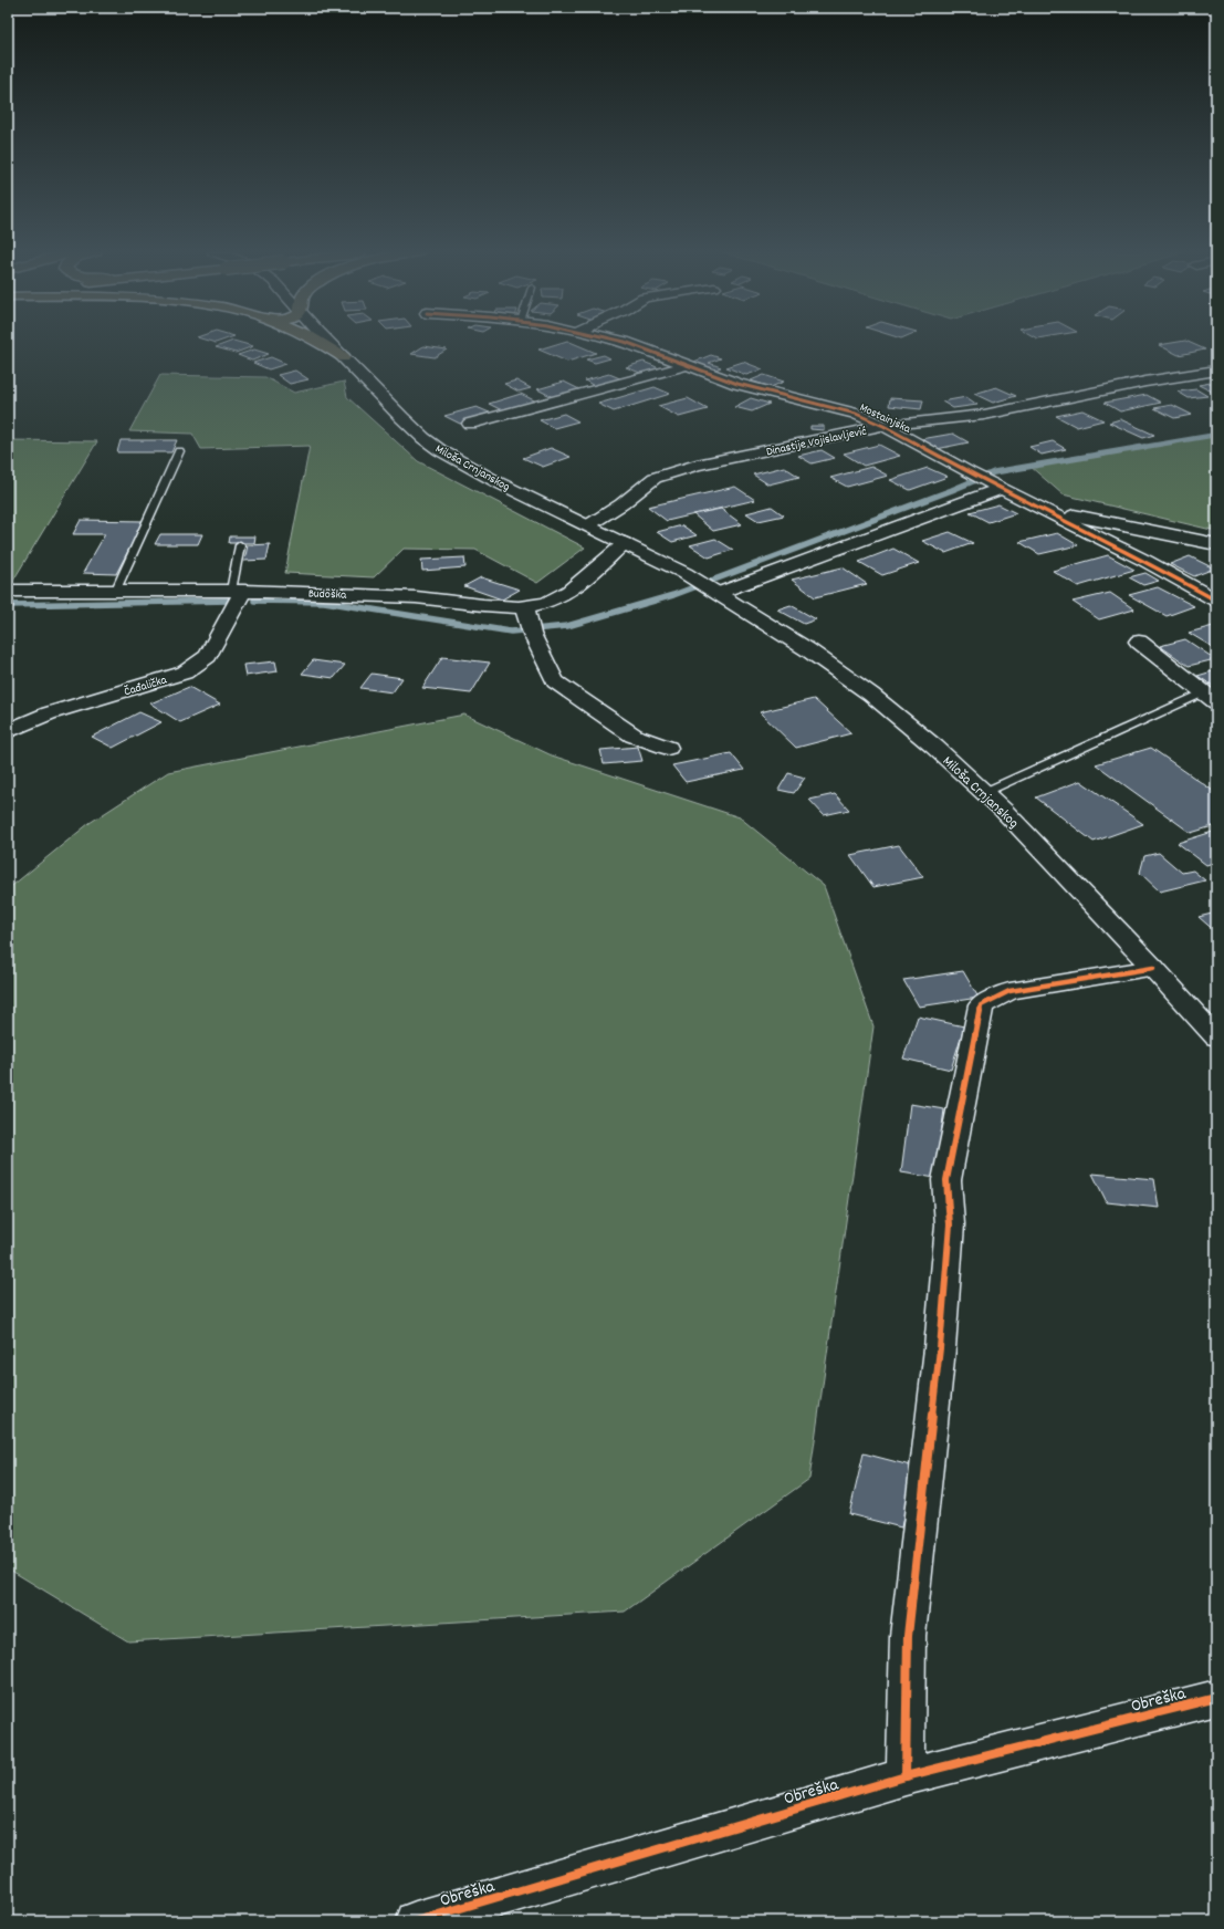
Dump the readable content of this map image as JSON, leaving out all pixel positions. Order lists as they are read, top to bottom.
{
  "streets": {
    "street": [
      "Mostainjska",
      "Dinastije Vojislavljević",
      "Miloša Crnjanskog",
      "Budoška",
      "Čađalička",
      "Obreška"
    ]
  },
  "crossings": [
    ["Mostainjska", "Dinastije Vojislavljević"],
    ["Dinastije Vojislavljević", "Miloša Crnjanskog"],
    ["Miloša Crnjanskog", "Budoška"],
    ["Budoška", "Čađalička"]
  ]
}
